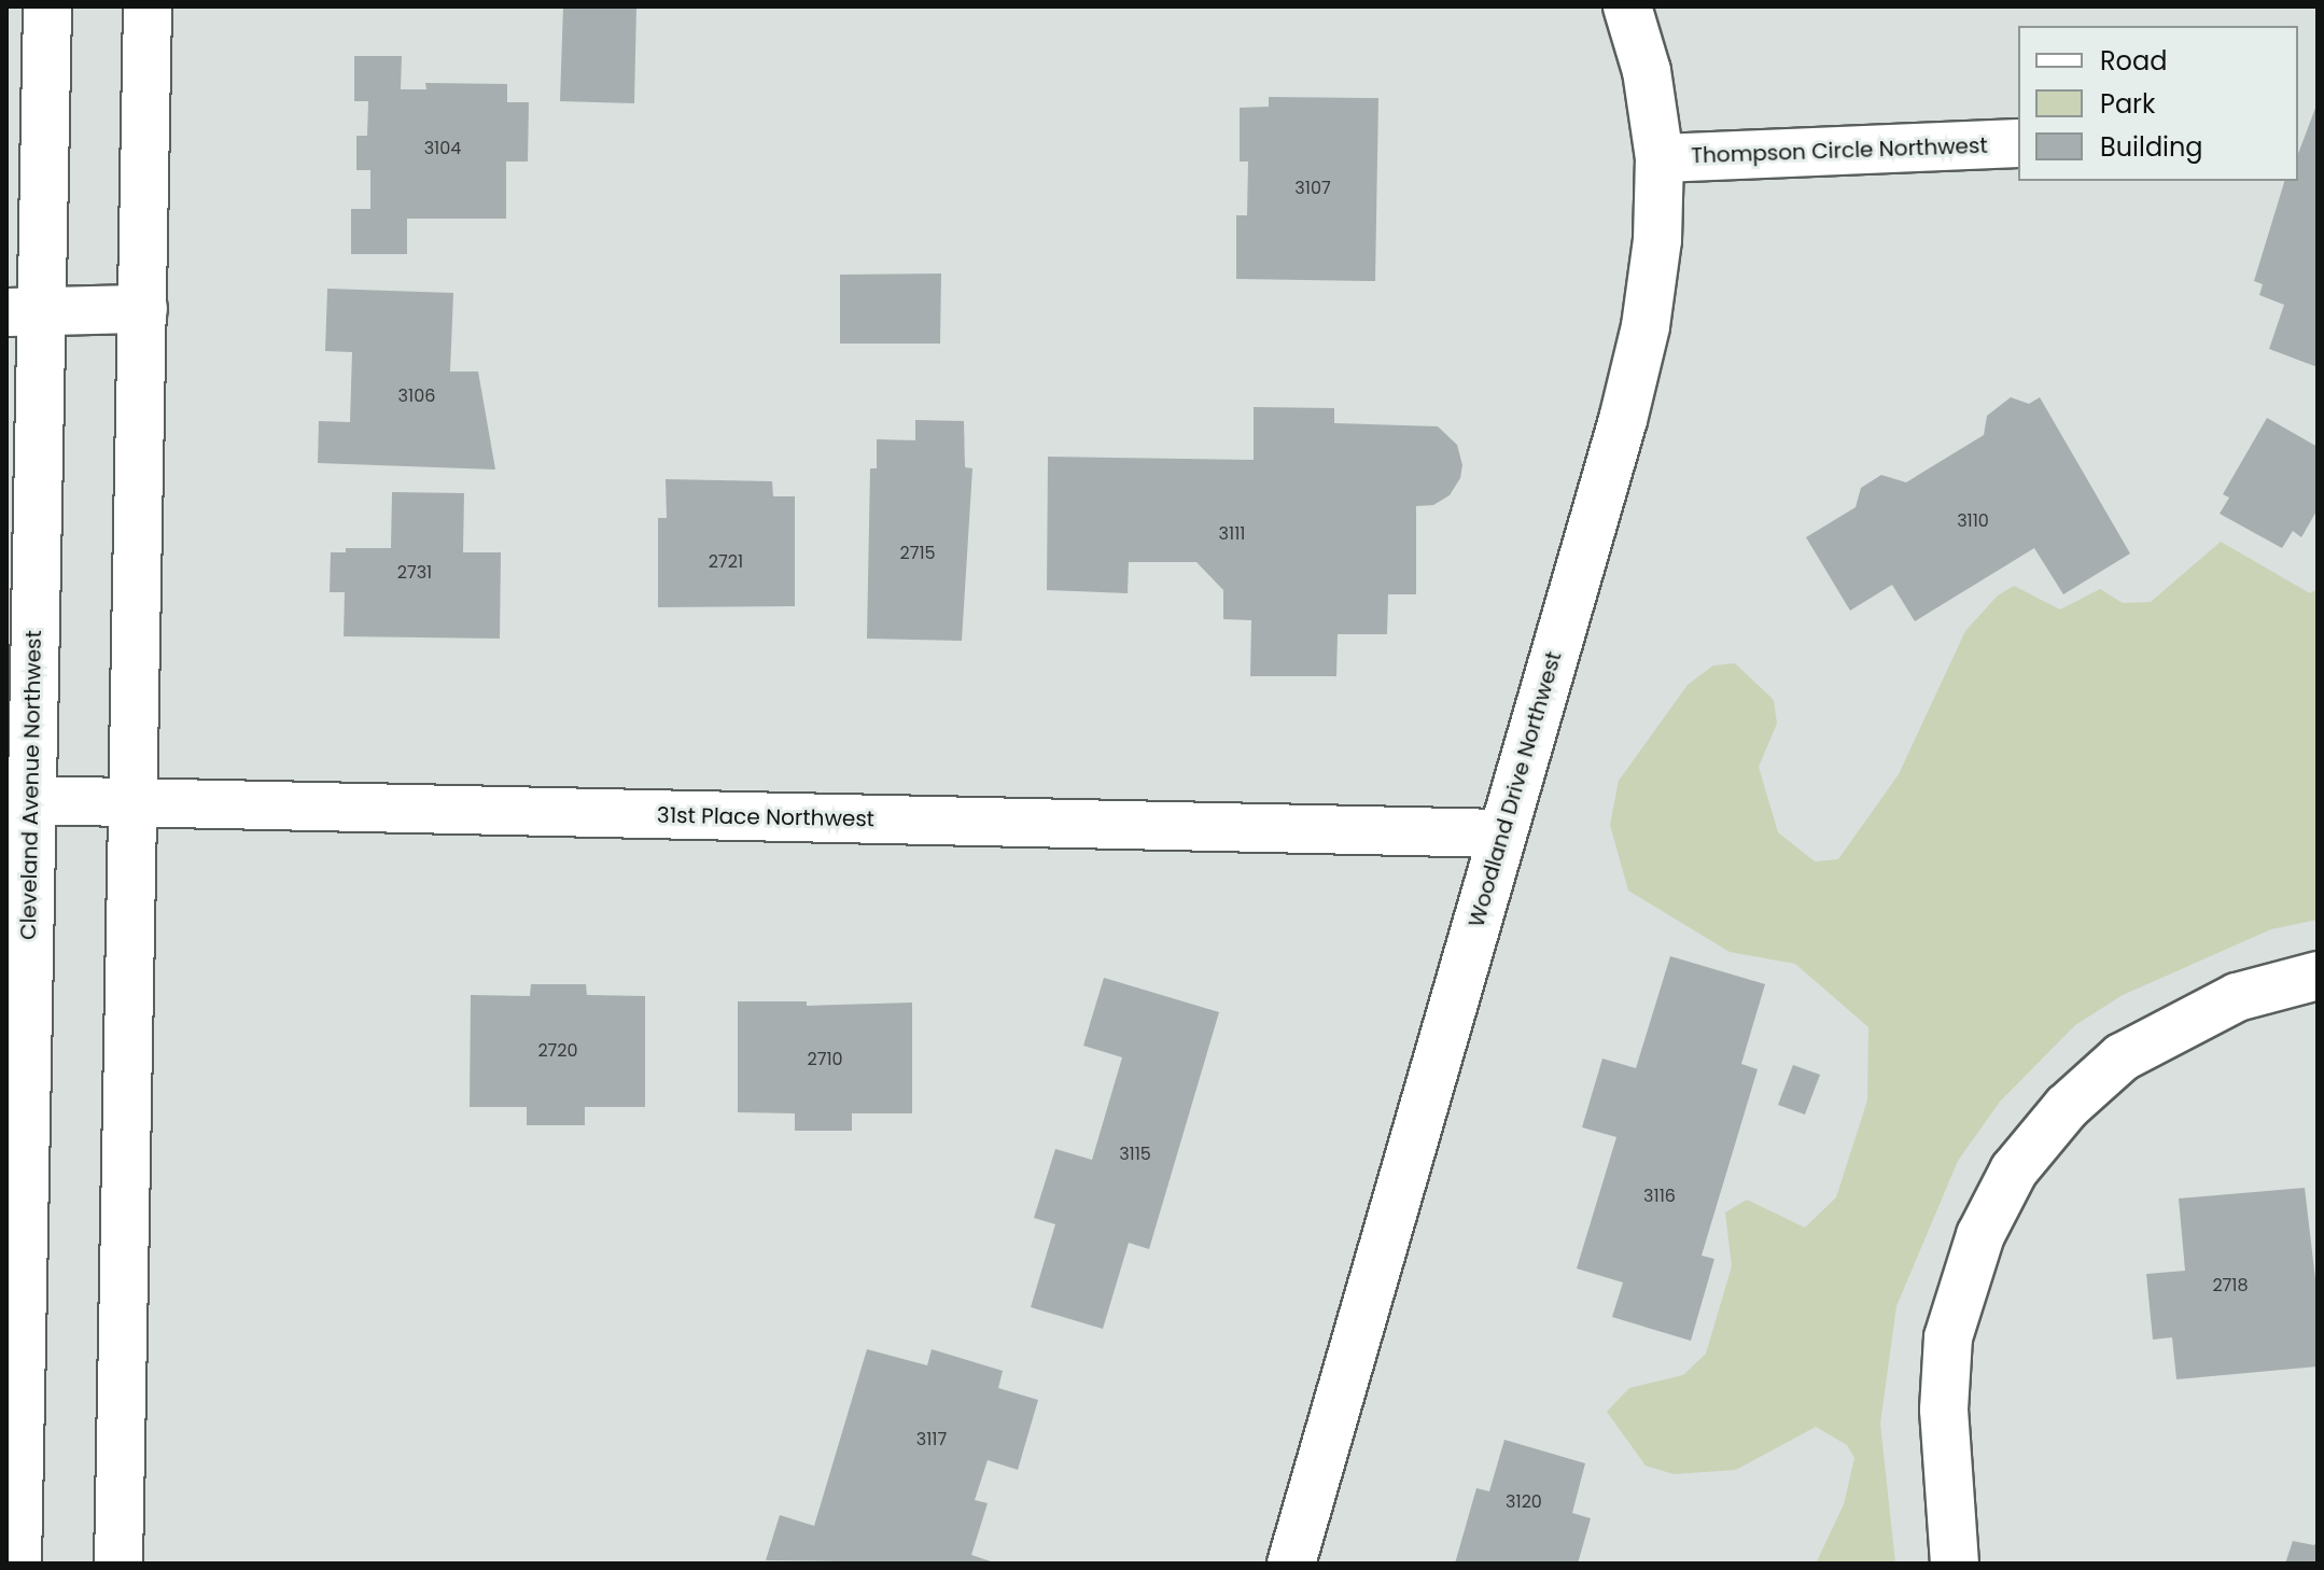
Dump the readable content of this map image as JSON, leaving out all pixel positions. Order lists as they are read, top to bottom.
{
  "streets": {
    "street": [
      "Thompson Circle Northwest",
      "Cleveland Avenue Northwest",
      "Woodland Drive Northwest",
      "31st Place Northwest"
    ]
  },
  "crossings": [
    ["Thompson Circle Northwest", "Woodland Drive Northwest"],
    ["Cleveland Avenue Northwest", "31st Place Northwest"],
    ["Woodland Drive Northwest", "31st Place Northwest"]
  ],
  "house_numbers": [
    "3104",
    "3107",
    "3106",
    "3110",
    "3111",
    "2715",
    "2721",
    "2731",
    "2720",
    "2710",
    "3115",
    "3116",
    "2718",
    "3117",
    "3120"
  ],
  "legend": ["Road", "Park", "Building"]
}
